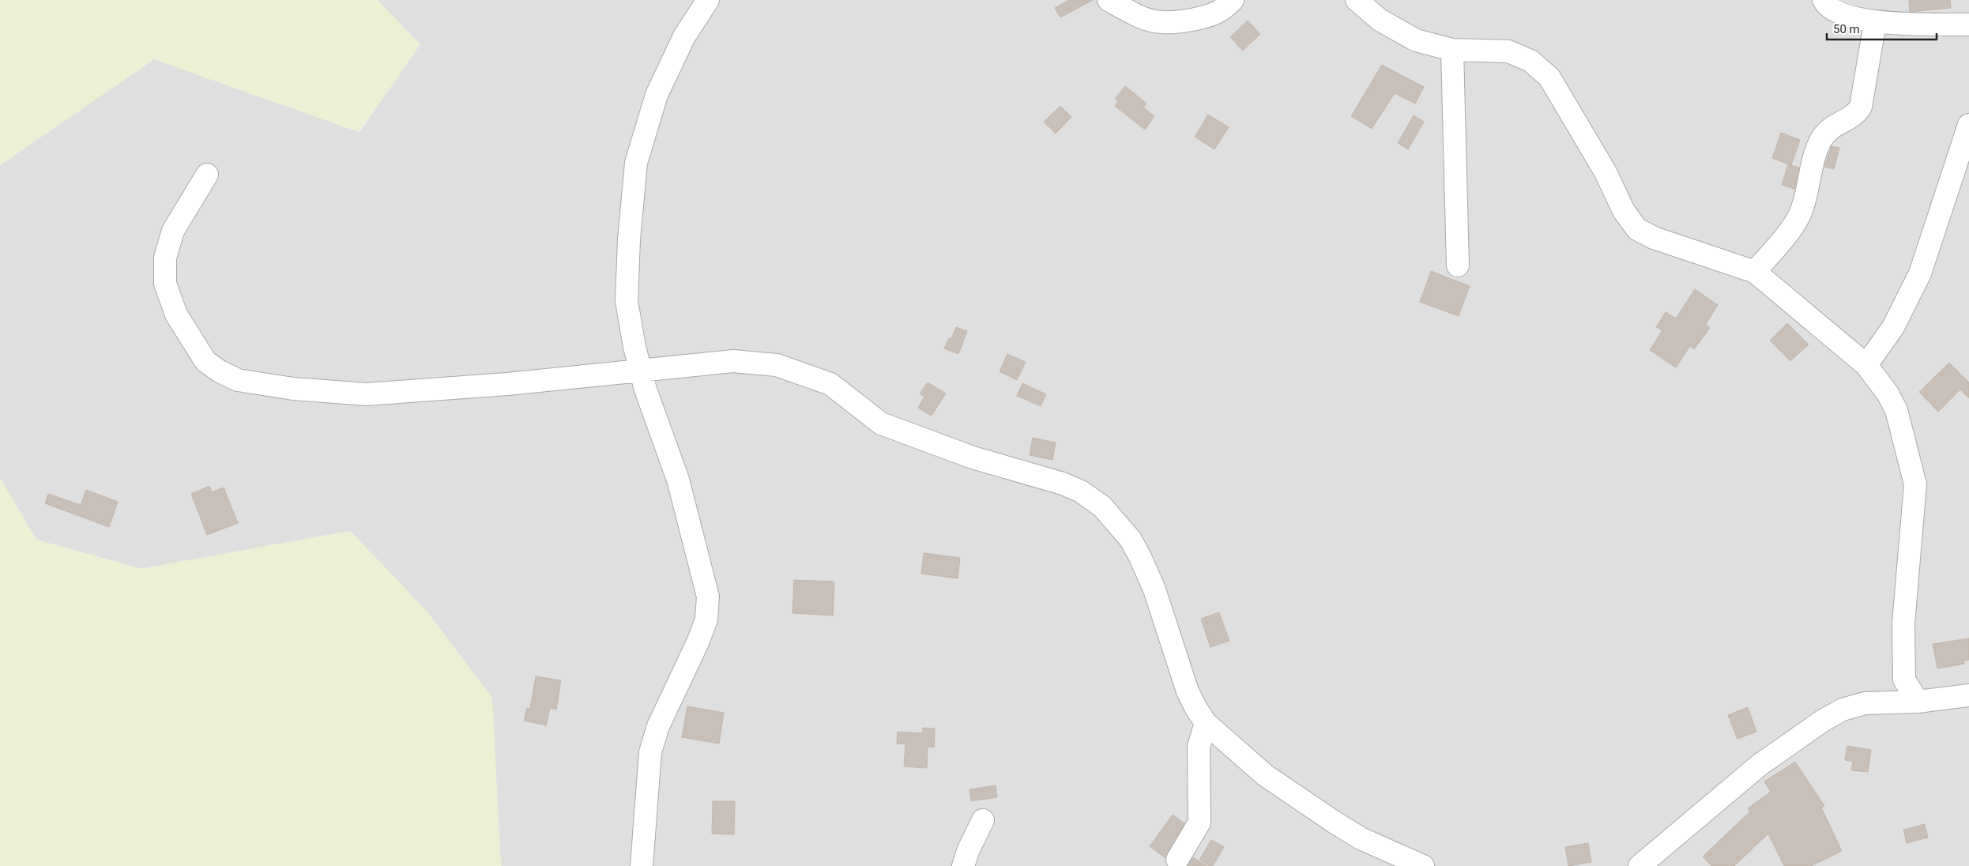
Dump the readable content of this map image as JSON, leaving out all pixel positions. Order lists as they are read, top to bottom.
{
  "scale_bar": "50 m"
}
